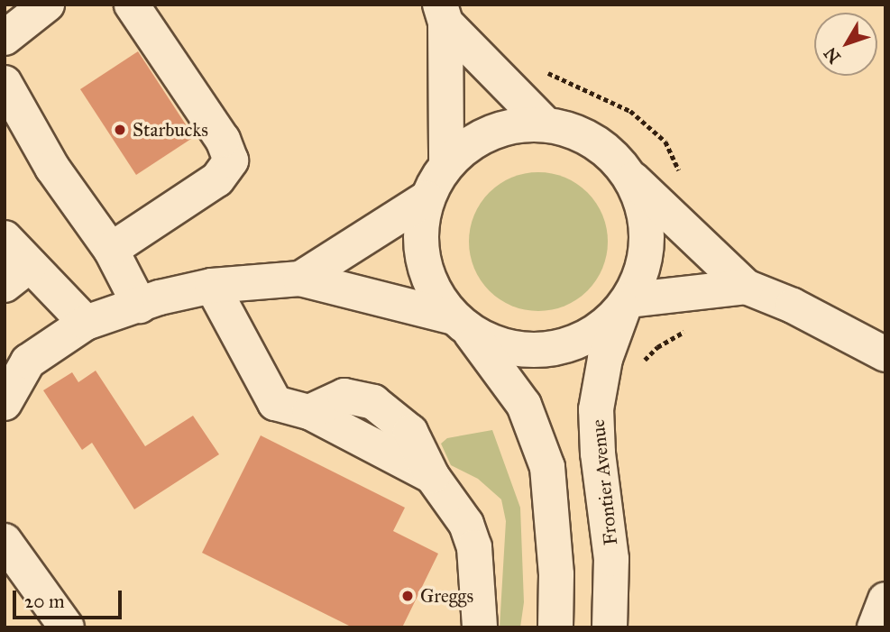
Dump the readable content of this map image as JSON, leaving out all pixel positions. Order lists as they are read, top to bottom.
{
  "streets": {
    "street": ["Frontier Avenue"]
  },
  "places": ["Starbucks", "Greggs"],
  "scale_bar": "20 m",
  "north": "bottom left"
}
